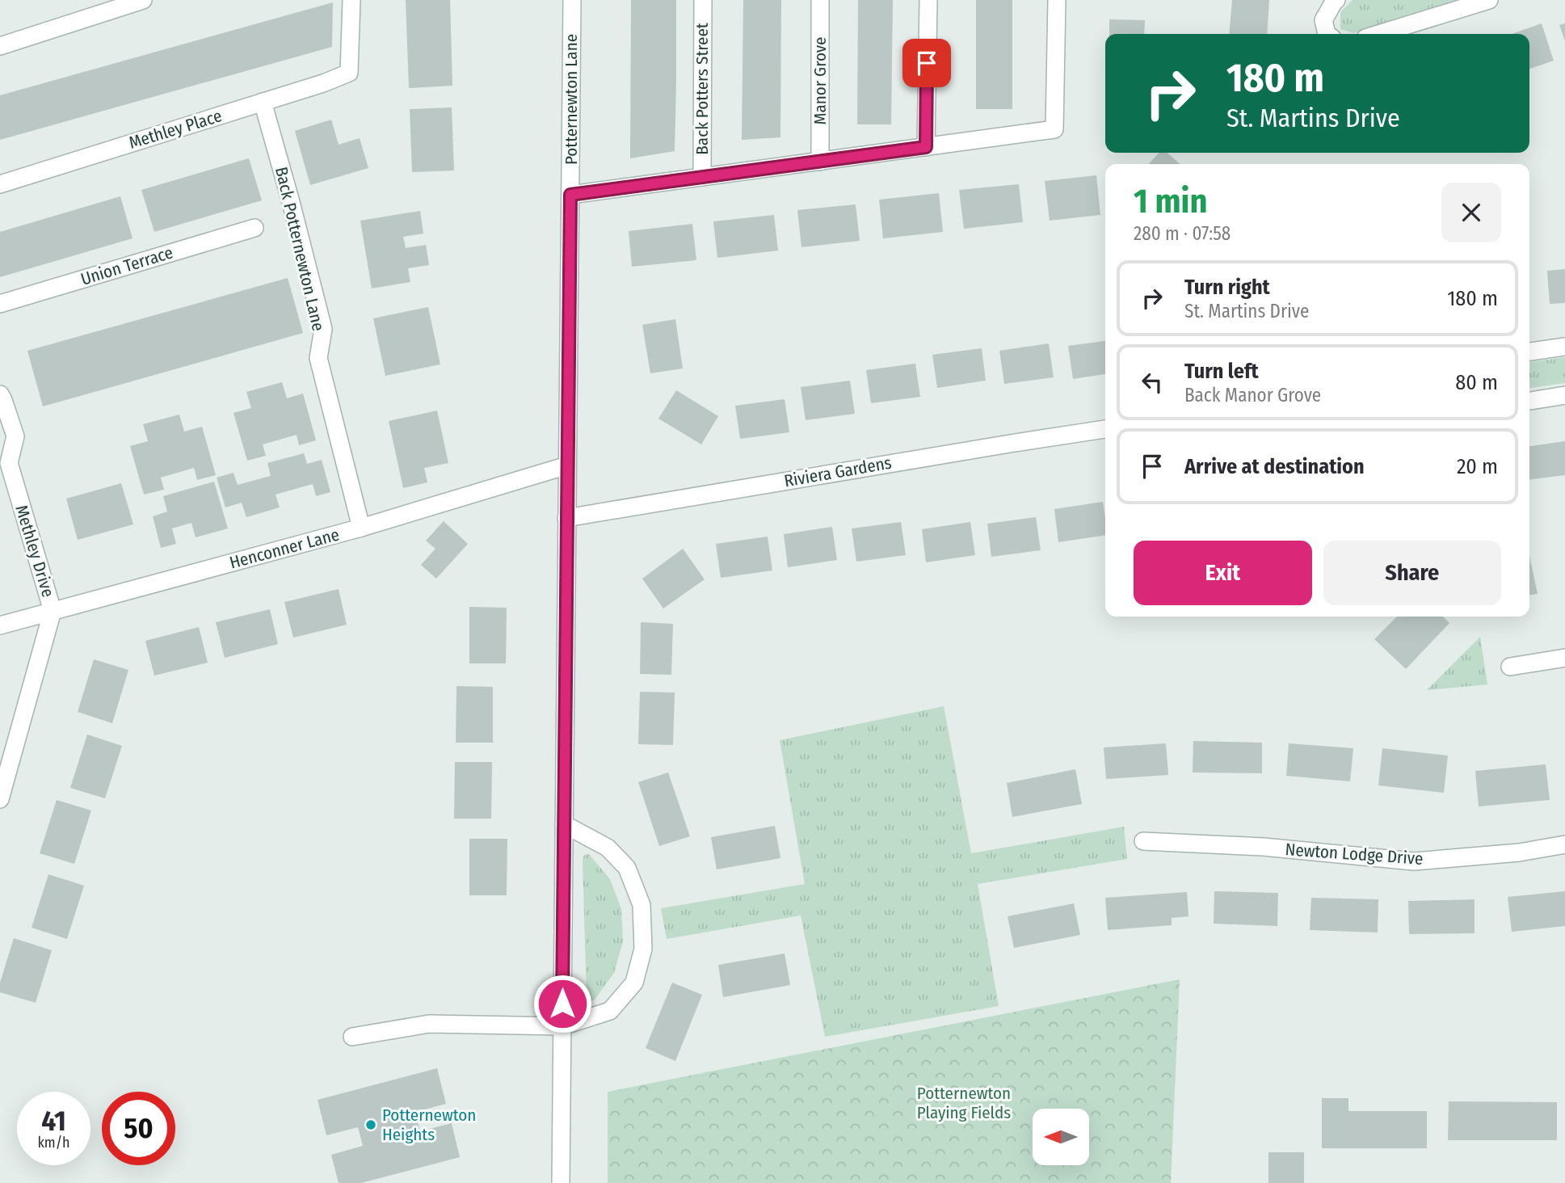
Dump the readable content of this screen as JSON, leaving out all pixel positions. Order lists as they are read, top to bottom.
{
  "streets": {
    "street": [
      "Manor Grove",
      "Back Potters Street",
      "Potternewton Lane",
      "Methley Place",
      "Back Potternewton Lane",
      "Union Terrace",
      "Riviera Gardens",
      "Henconner Lane",
      "Methley Drive",
      "Newton Lodge Drive"
    ]
  },
  "crossings": [
    ["Potternewton Lane", "Riviera Gardens"],
    ["Potternewton Lane", "Henconner Lane"],
    ["Methley Place", "Back Potternewton Lane"],
    ["Back Potternewton Lane", "Henconner Lane"],
    ["Henconner Lane", "Methley Drive"]
  ],
  "parks": ["Potternewton Playing Fields"],
  "places": ["Potternewton Heights"],
  "north": "left",
  "page": {
    "turn": ["180 m", "St. Martins Drive"],
    "heading": ["1 min", "280 m · 07:58"],
    "list": [
      {
        "name": "Turn right",
        "note": "St. Martins Drive",
        "value": "180 m"
      },
      {
        "name": "Turn left",
        "note": "Back Manor Grove",
        "value": "80 m"
      },
      {
        "name": "Arrive at destination",
        "value": "20 m"
      }
    ],
    "buttons": ["Exit", "Share"],
    "speed": "41 km/h",
    "limit": "50"
  }
}
